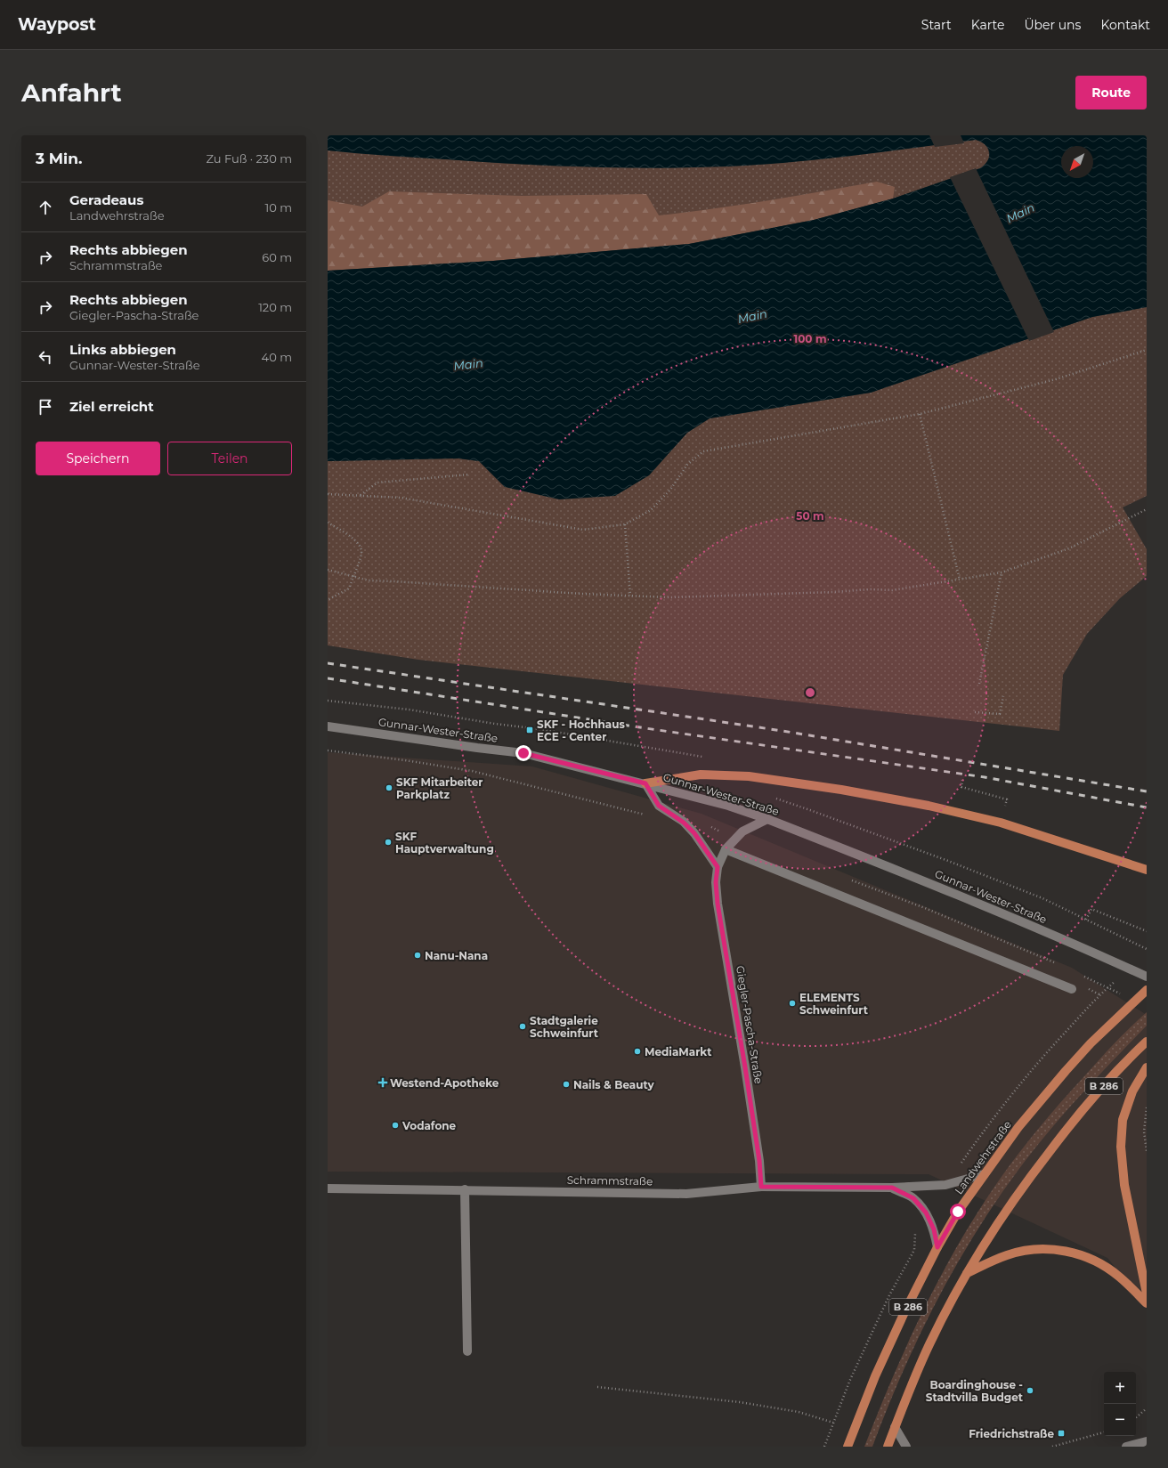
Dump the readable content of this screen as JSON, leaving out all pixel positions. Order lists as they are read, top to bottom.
{
  "streets": {
    "main road": ["B 286", "Landwehrstraße"],
    "street": ["Gunnar-Wester-Straße", "Giegler-Pascha-Straße", "Schrammstraße"]
  },
  "crossings": [
    ["Gunnar-Wester-Straße", "Giegler-Pascha-Straße"],
    ["Giegler-Pascha-Straße", "Schrammstraße"],
    ["Landwehrstraße", "Schrammstraße"]
  ],
  "water": ["Main"],
  "places": {
    "transit": ["SKF - Hochhaus ECE - Center", "Friedrichstraße"],
    "other": [
      "SKF Mitarbeiter Parkplatz",
      "SKF Hauptverwaltung",
      "Nanu-Nana",
      "ELEMENTS Schweinfurt",
      "Stadtgalerie Schweinfurt",
      "MediaMarkt",
      "Nails & Beauty",
      "Vodafone",
      "Boardinghouse - Stadtvilla Budget"
    ],
    "health": ["Westend-Apotheke"]
  },
  "north": "bottom left",
  "page": {
    "header": "Waypost",
    "nav": [
      "Start",
      "Karte",
      "Über uns",
      "Kontakt"
    ],
    "buttons": [
      "Route",
      ["Speichern", "Teilen"]
    ],
    "title": "Anfahrt",
    "heading": ["3 Min.", "Zu Fuß · 230 m"],
    "list": [
      ["Geradeaus", "Landwehrstraße", "10 m"],
      ["Rechts abbiegen", "Schrammstraße", "60 m"],
      ["Rechts abbiegen", "Giegler-Pascha-Straße", "120 m"],
      ["Links abbiegen", "Gunnar-Wester-Straße", "40 m"],
      "Ziel erreicht"
    ],
    "map_buttons": ["+", "−"]
  },
  "rings": ["100 m", "50 m"]
}
